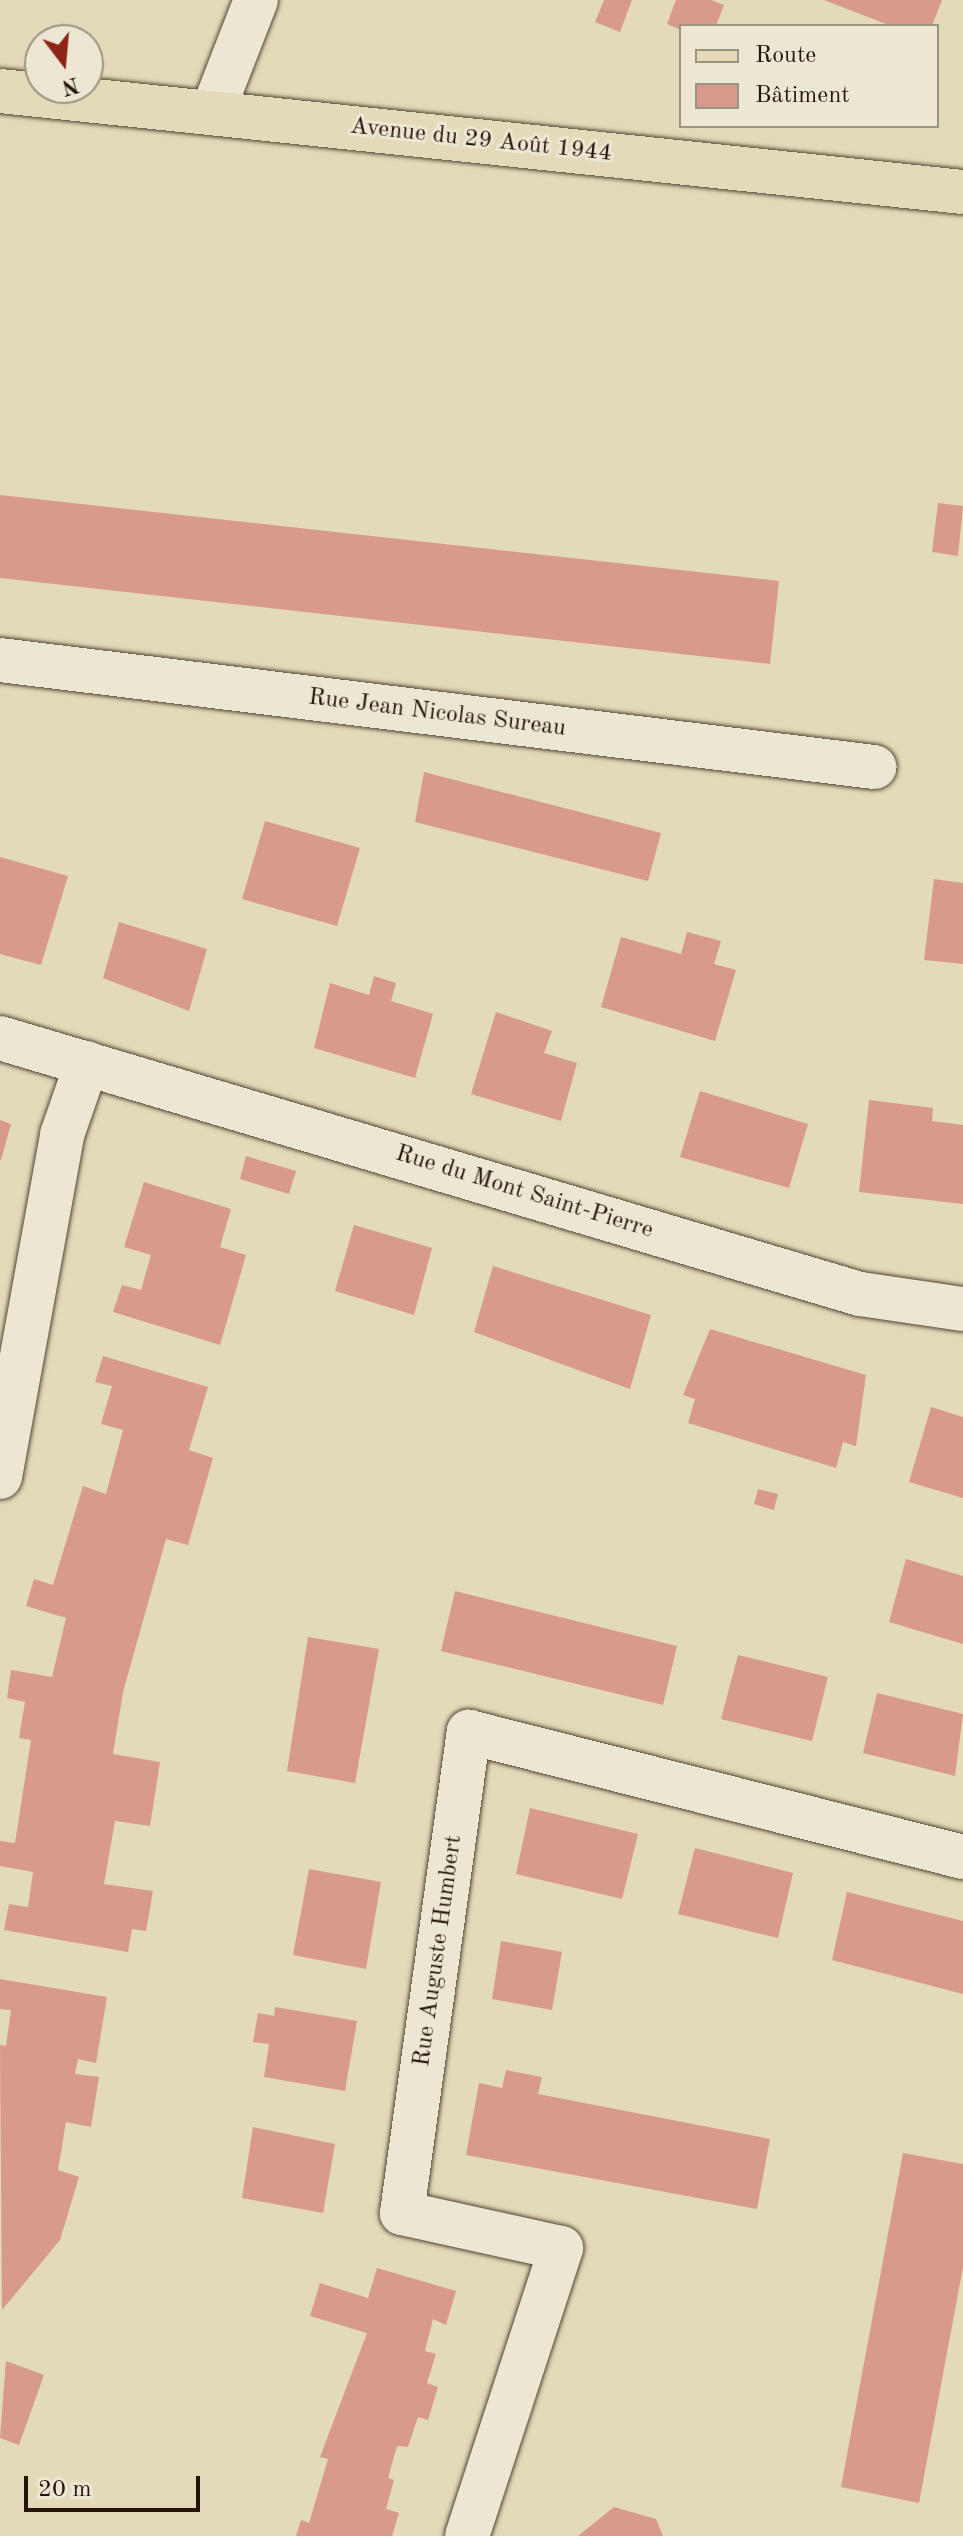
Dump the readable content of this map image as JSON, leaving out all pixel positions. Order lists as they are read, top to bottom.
{
  "streets": {
    "main road": ["Avenue du 29 Août 1944"],
    "street": ["Rue Jean Nicolas Sureau", "Rue du Mont Saint-Pierre", "Rue Auguste Humbert"]
  },
  "legend": ["Route", "Bâtiment"],
  "scale_bar": "20 m",
  "north": "bottom"
}
